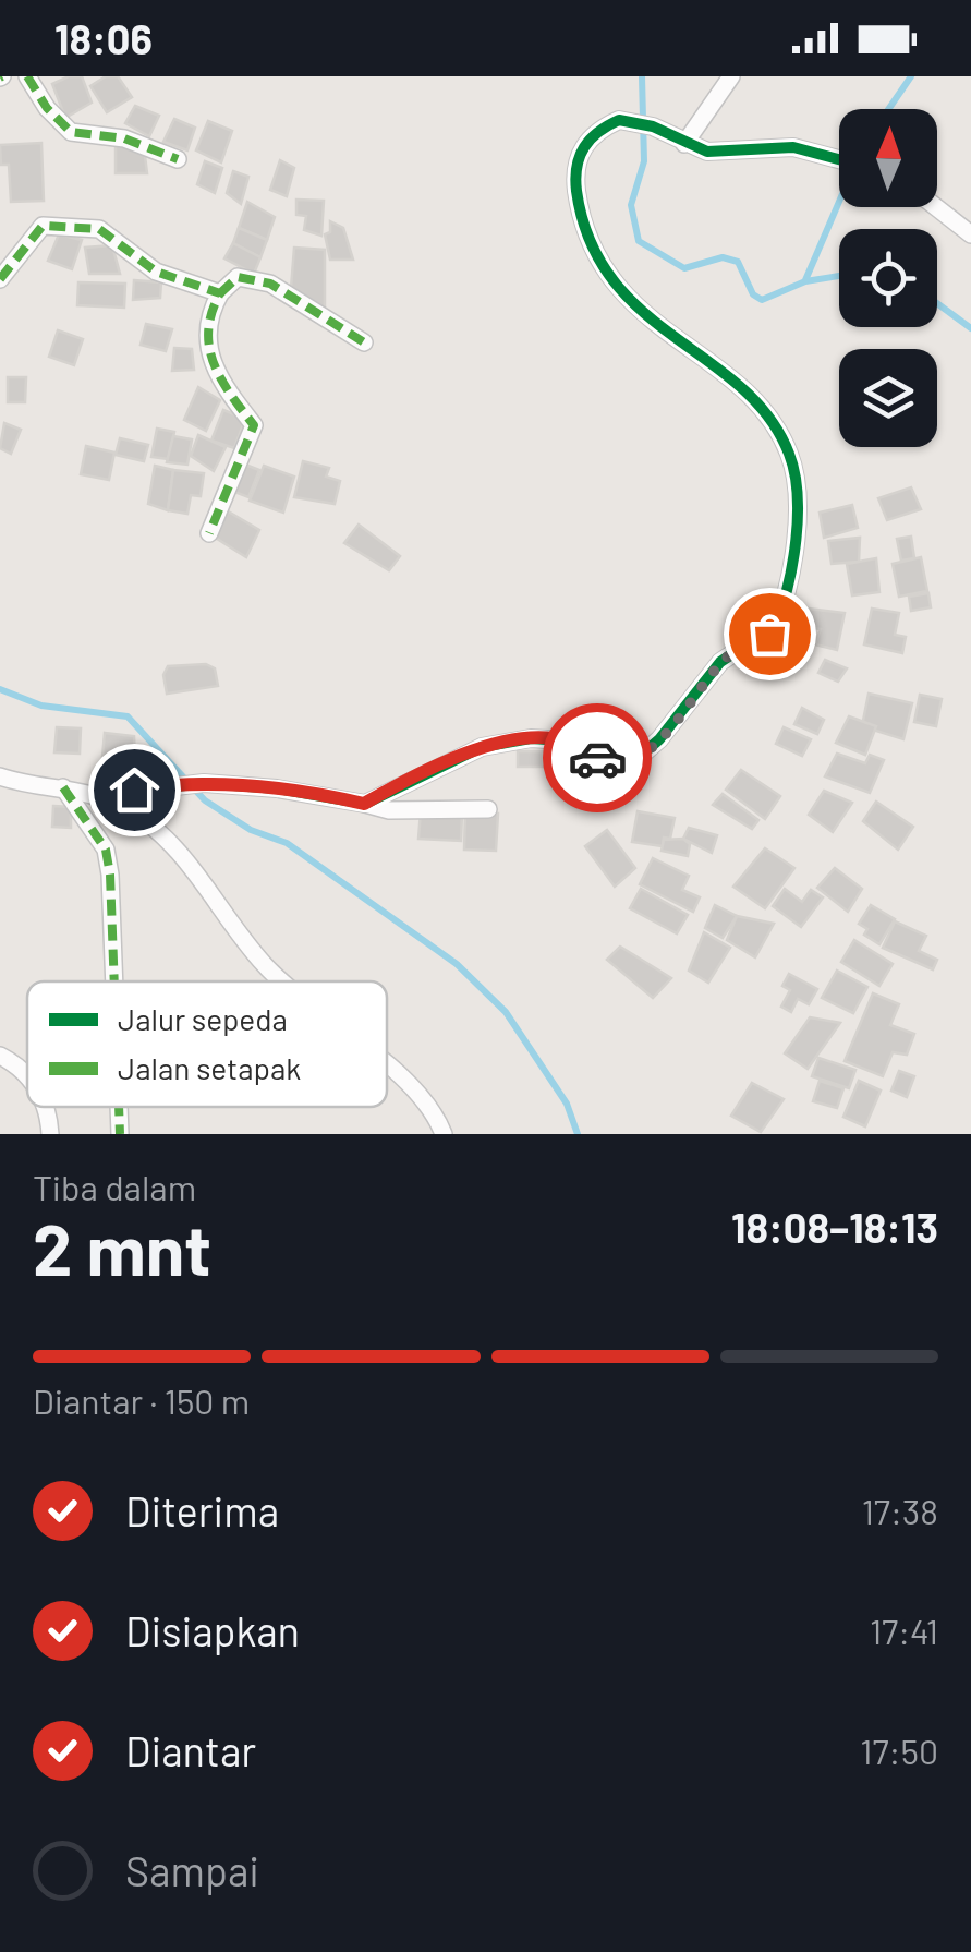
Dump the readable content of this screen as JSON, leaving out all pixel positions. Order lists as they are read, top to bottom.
{
  "legend": ["Jalur sepeda", "Jalan setapak"],
  "north": "top",
  "page": {
    "status": "18:06",
    "heading": ["2 mnt", "Tiba dalam", "18:08–18:13"],
    "bar": "Diantar · 150 m",
    "list": [
      ["Diterima", "17:38"],
      ["Disiapkan", "17:41"],
      ["Diantar", "17:50"],
      "Sampai"
    ]
  }
}
